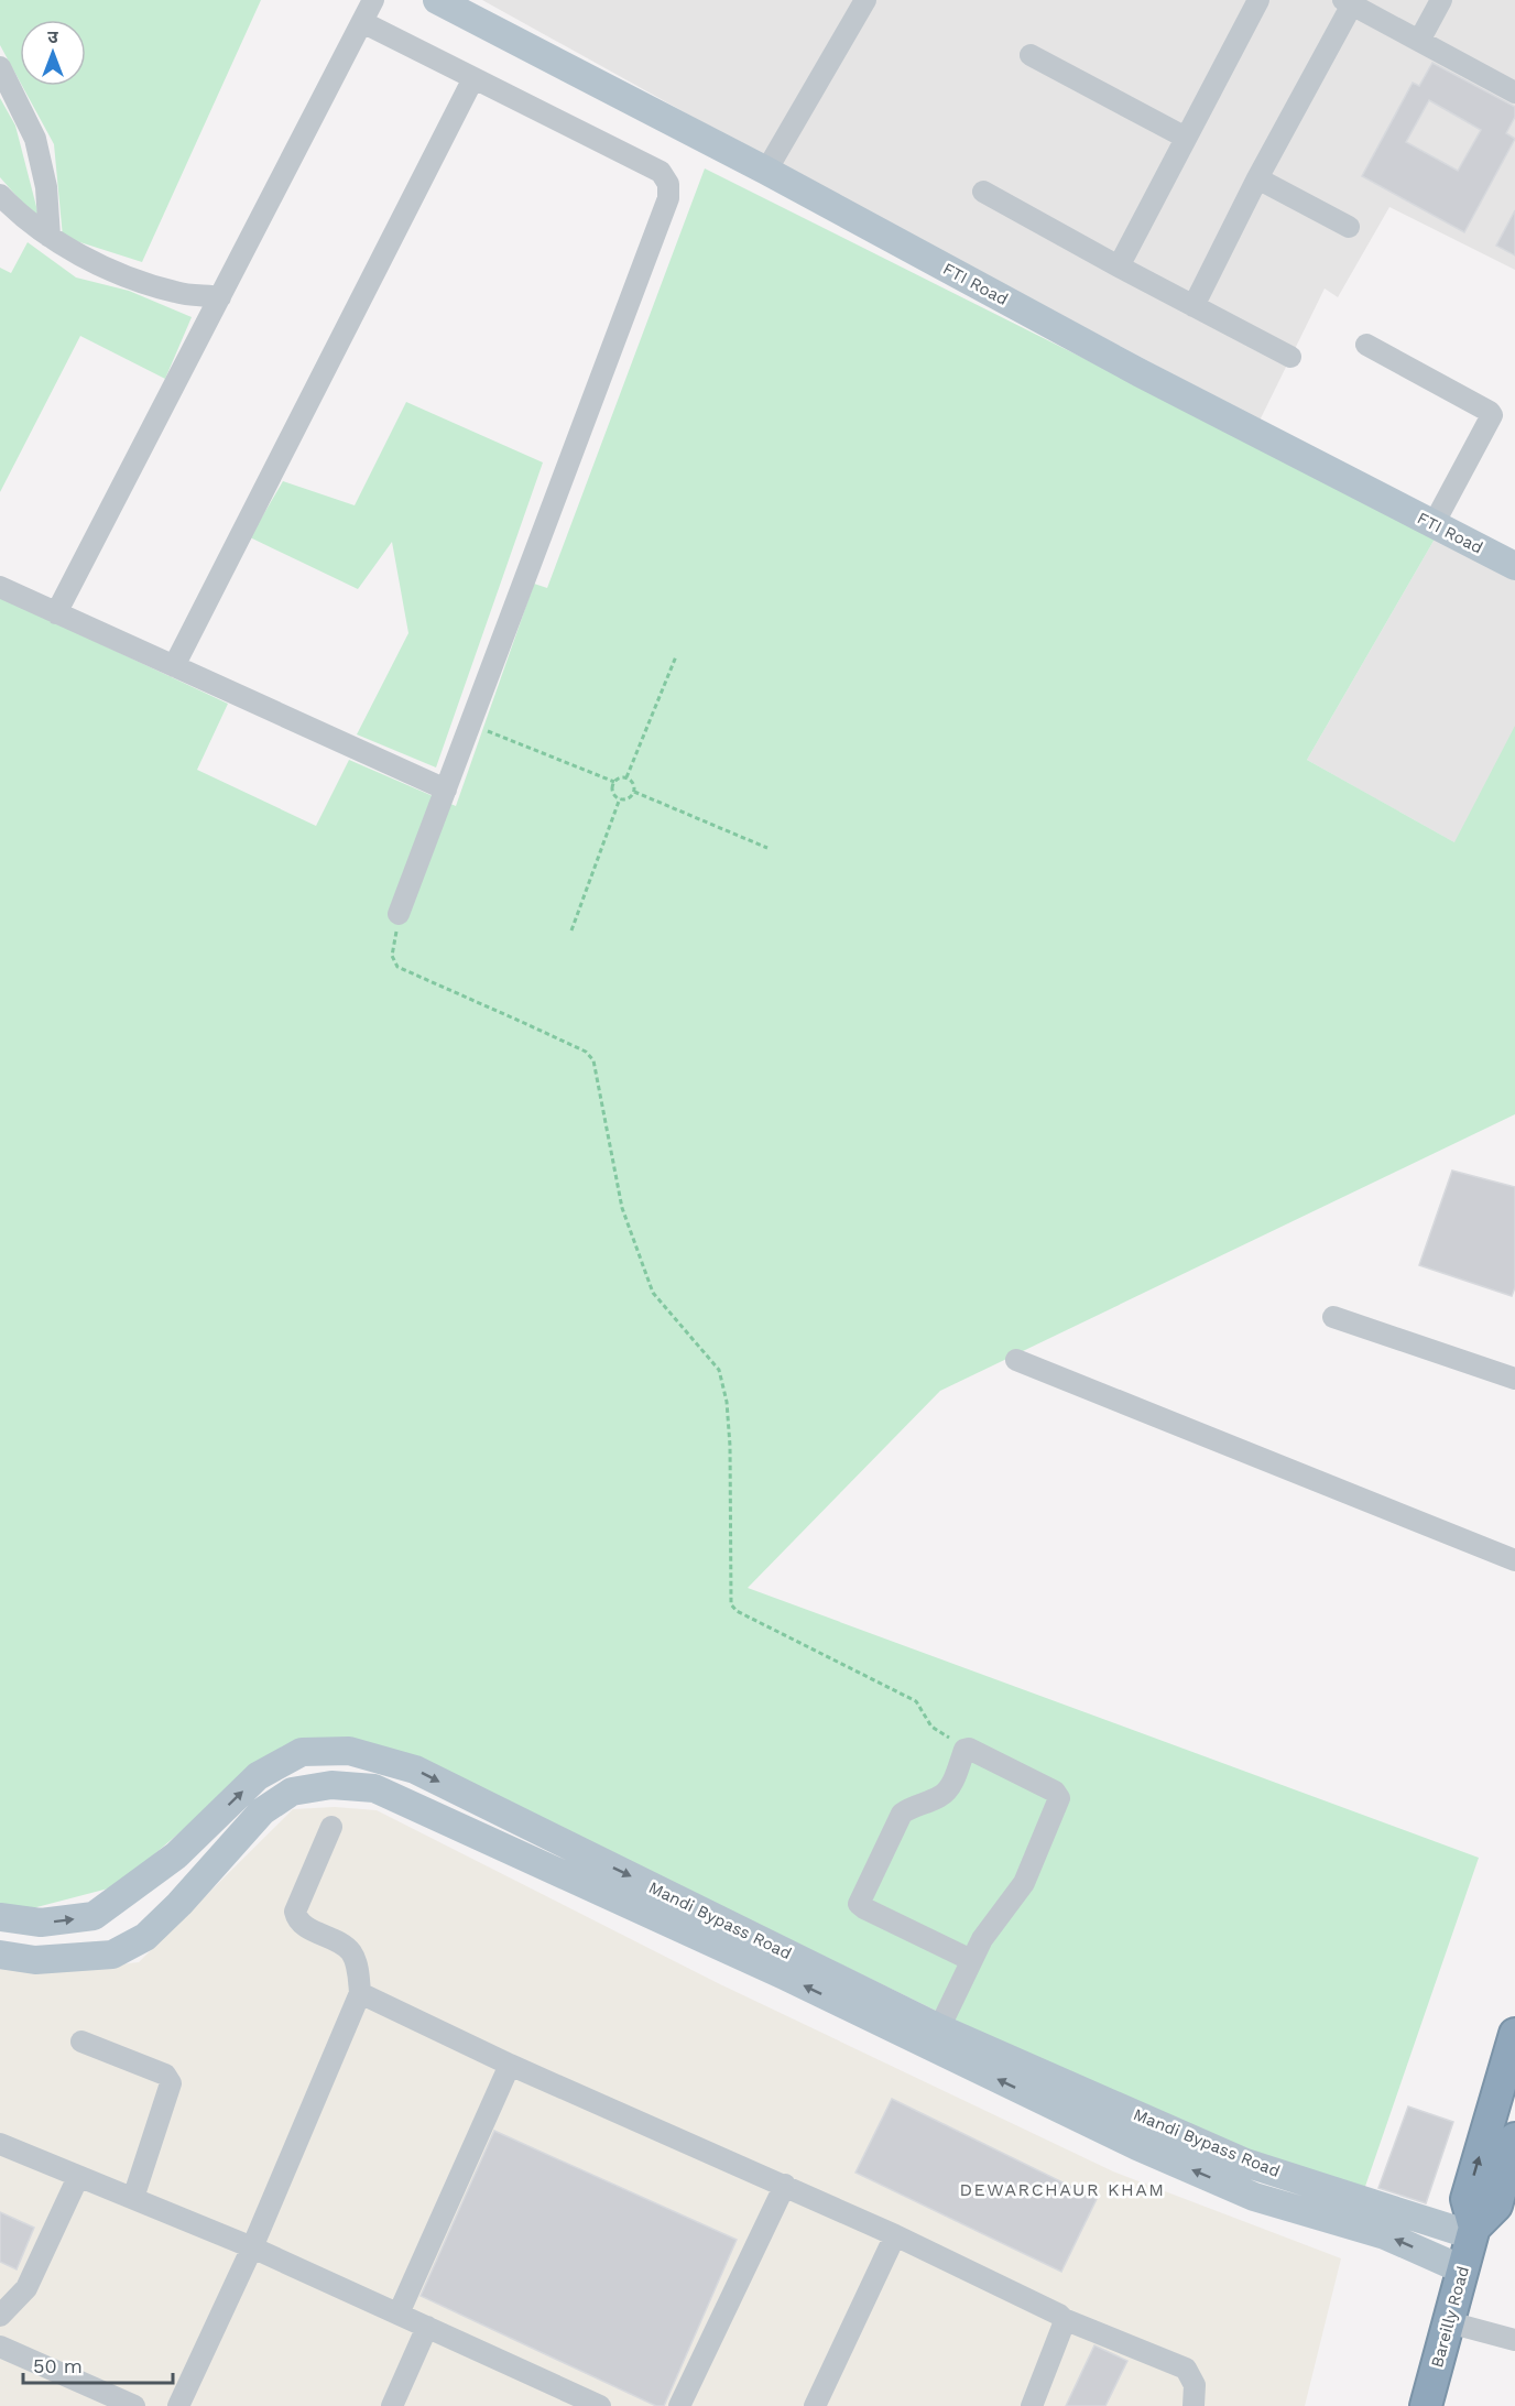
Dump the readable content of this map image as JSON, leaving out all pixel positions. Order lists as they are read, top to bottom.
{
  "streets": {
    "highway": ["Bareilly Road"],
    "main road": ["FTI Road", "Mandi Bypass Road"]
  },
  "crossings": [
    ["Mandi Bypass Road", "Bareilly Road"]
  ],
  "districts": ["DEWARCHAUR KHAM"],
  "scale_bar": "50 m",
  "north": "top"
}
